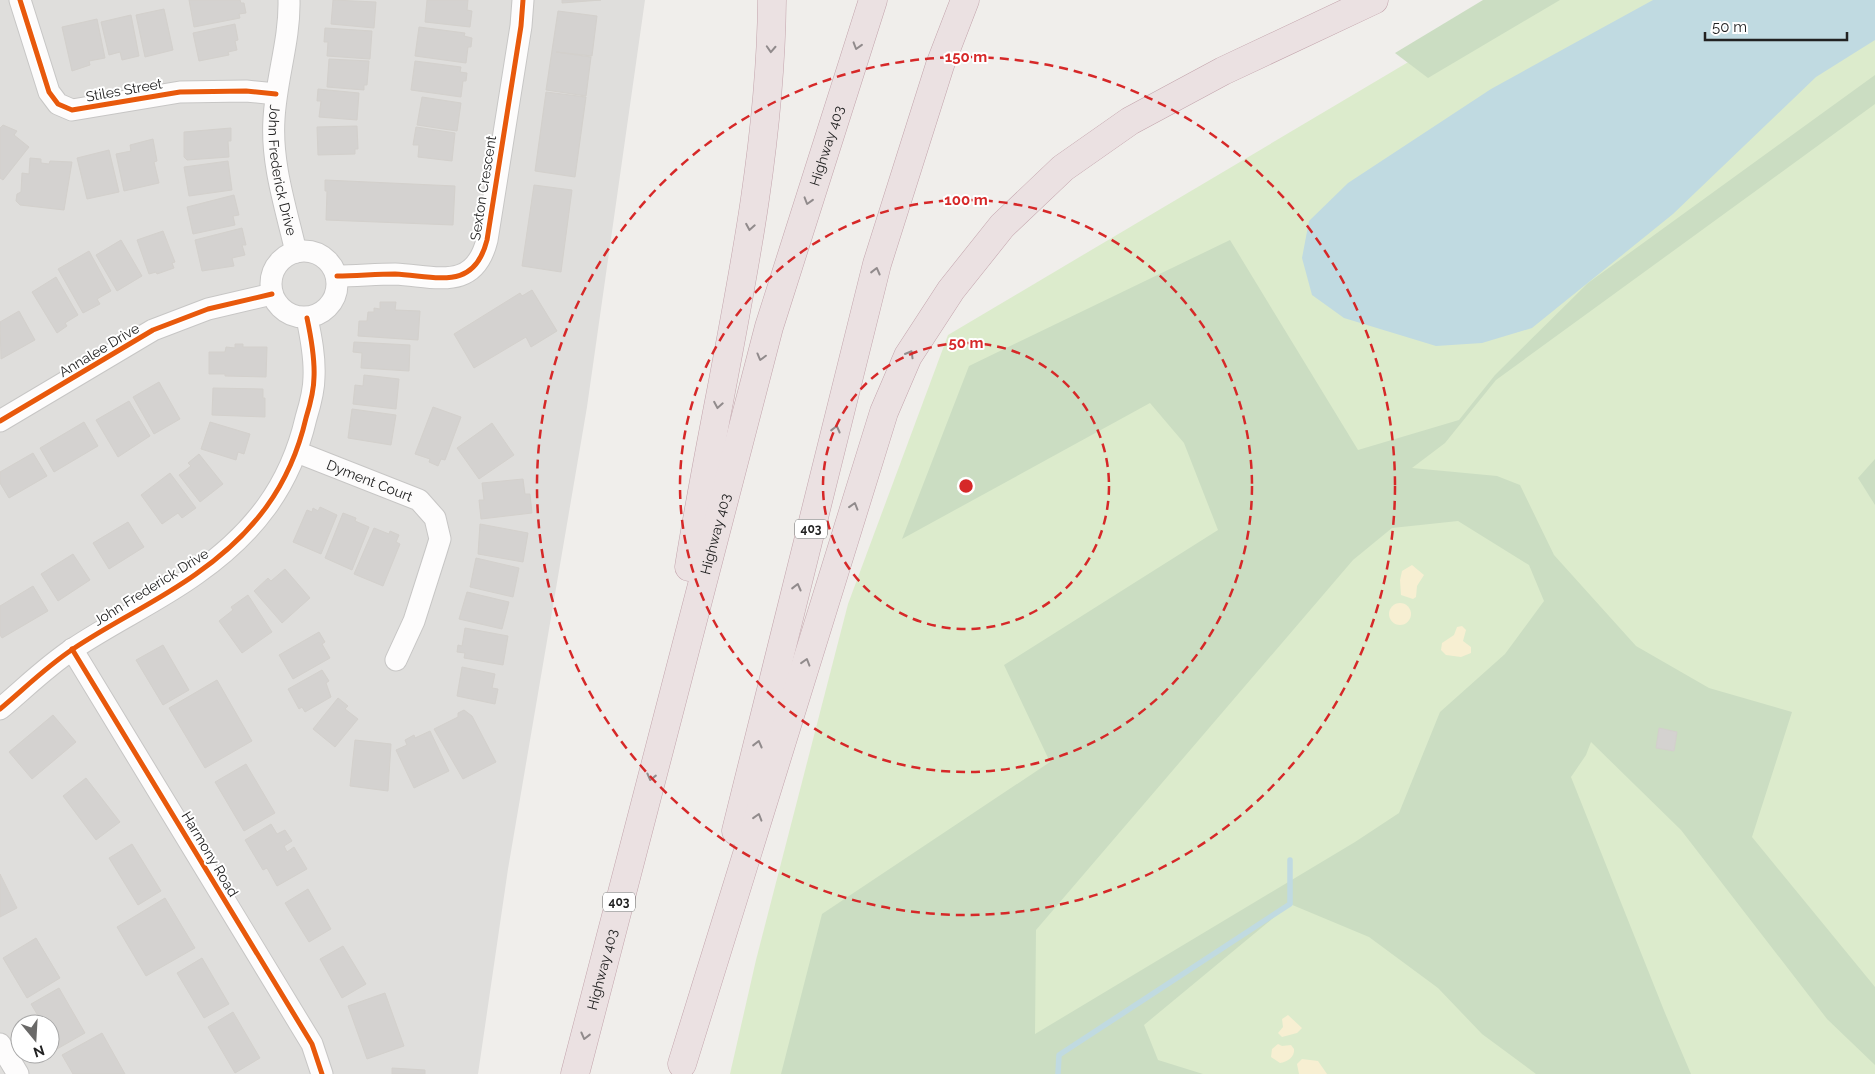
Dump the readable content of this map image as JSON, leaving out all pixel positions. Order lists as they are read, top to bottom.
{
  "streets": {
    "highway": ["Highway 403", "403"],
    "street": [
      "Stiles Street",
      "John Frederick Drive",
      "Sexton Crescent",
      "Annalee Drive",
      "Dyment Court",
      "Harmony Road"
    ]
  },
  "crossings": [
    ["Stiles Street", "John Frederick Drive"],
    ["John Frederick Drive", "Sexton Crescent"],
    ["John Frederick Drive", "Annalee Drive"],
    ["John Frederick Drive", "Dyment Court"],
    ["John Frederick Drive", "Harmony Road"],
    ["Sexton Crescent", "Annalee Drive"]
  ],
  "scale_bar": "50 m",
  "north": "bottom",
  "rings": ["150 m", "100 m", "50 m"]
}
